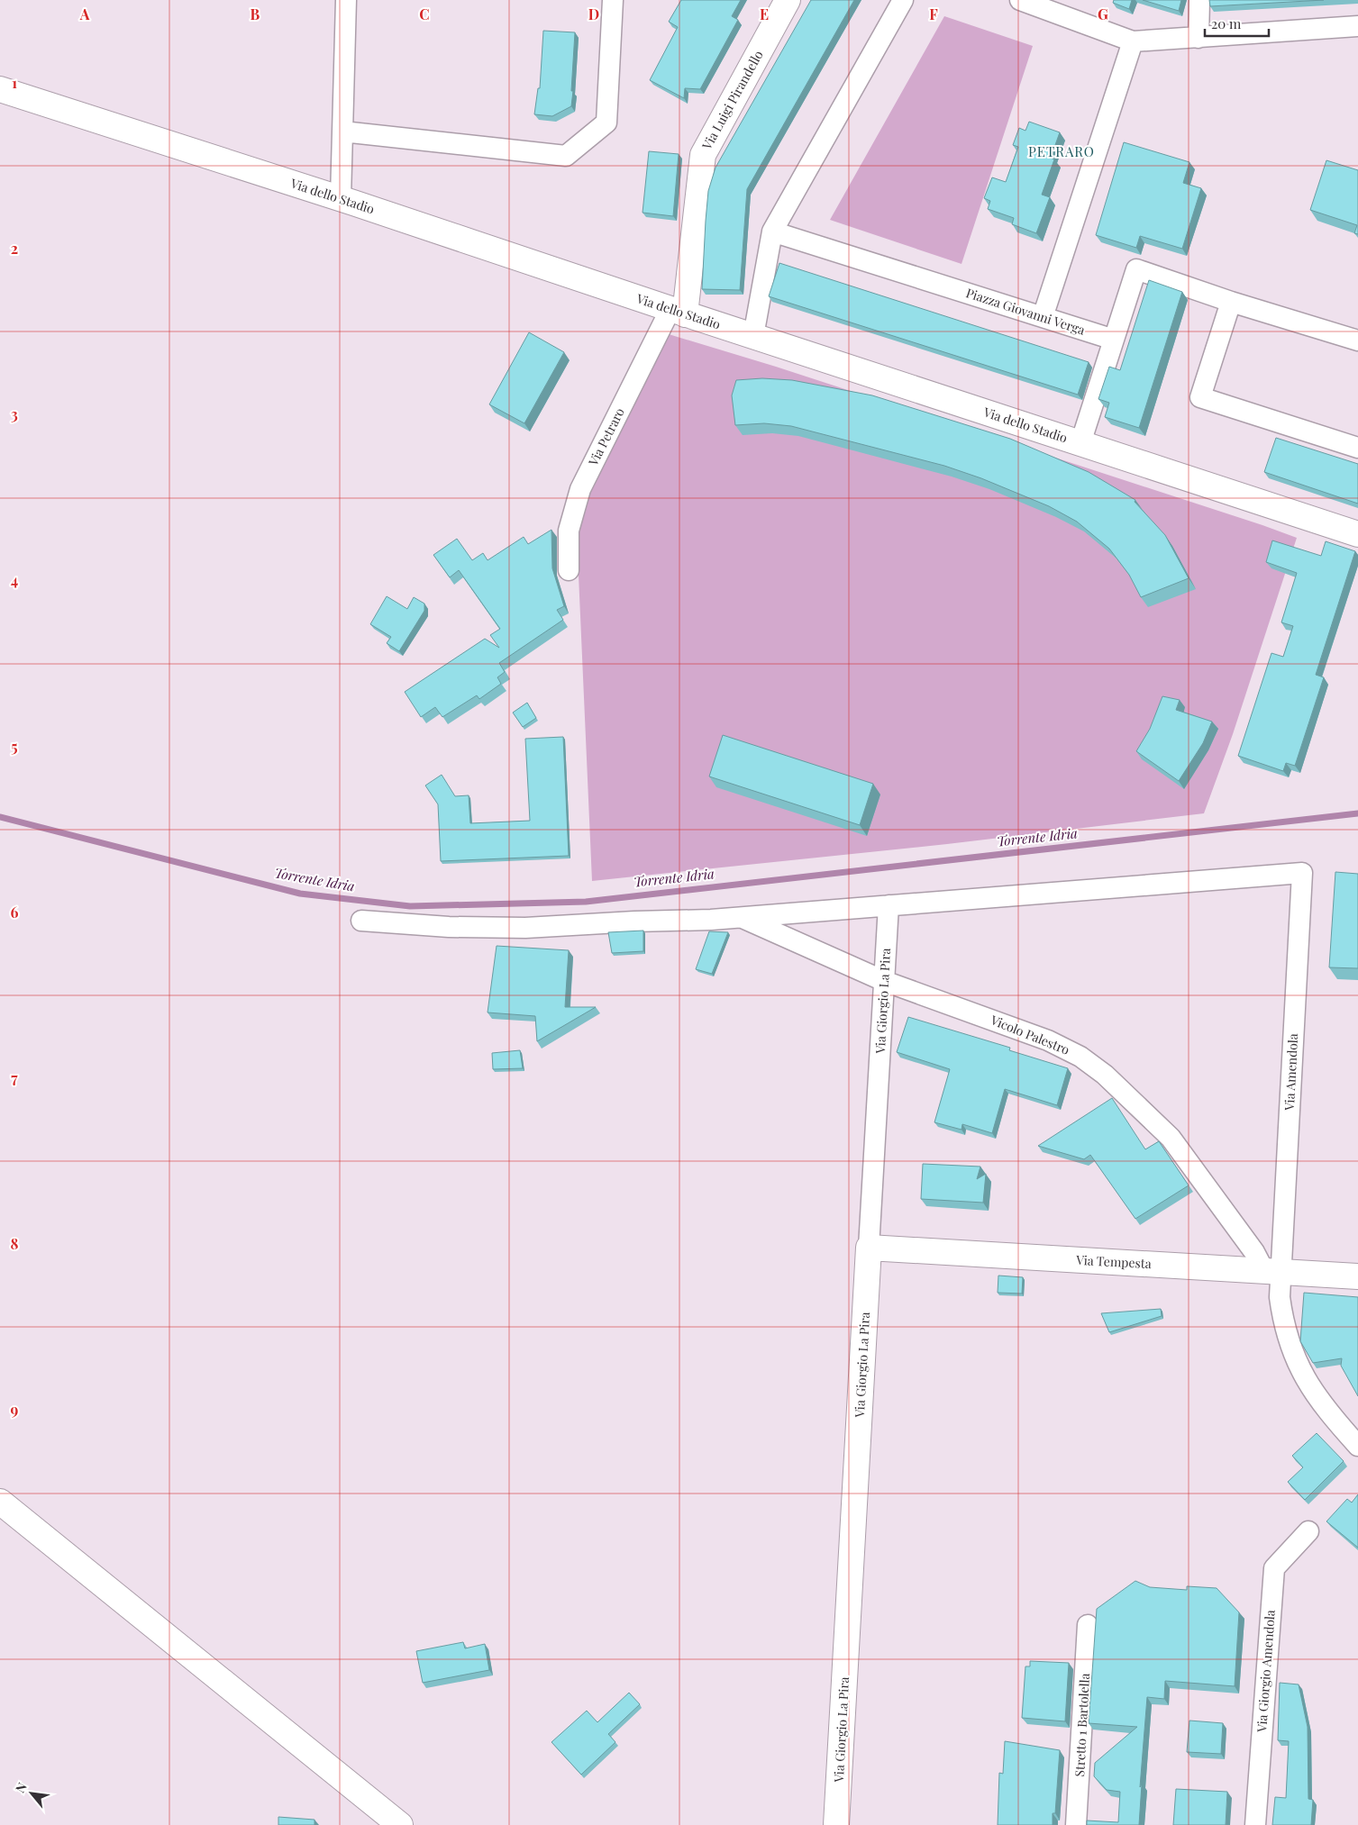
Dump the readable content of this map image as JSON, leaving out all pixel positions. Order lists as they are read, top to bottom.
{
  "streets": {
    "street": [
      "Via Luigi Pirandello",
      "Via dello Stadio",
      "Piazza Giovanni Verga",
      "Via Petraro",
      "Via Giorgio La Pira",
      "Vicolo Palestro",
      "Via Amendola",
      "Via Tempesta",
      "Via Giorgio Amendola",
      "Stretto 1 Bartolella"
    ]
  },
  "crossings": [
    ["Via Luigi Pirandello", "Via dello Stadio"],
    ["Via Luigi Pirandello", "Via Petraro"],
    ["Via dello Stadio", "Via Petraro"],
    ["Via Giorgio La Pira", "Vicolo Palestro"],
    ["Via Giorgio La Pira", "Via Amendola"],
    ["Via Giorgio La Pira", "Via Tempesta"],
    ["Vicolo Palestro", "Via Amendola"],
    ["Vicolo Palestro", "Via Tempesta"],
    ["Via Amendola", "Via Tempesta"]
  ],
  "districts": ["PETRARO"],
  "water": ["Torrente Idria"],
  "scale_bar": "20 m",
  "north": "top left",
  "grid": {
    "columns": [
      "A",
      "B",
      "C",
      "D",
      "E",
      "F",
      "G"
    ],
    "rows": [
      "1",
      "2",
      "3",
      "4",
      "5",
      "6",
      "7",
      "8",
      "9"
    ]
  }
}
